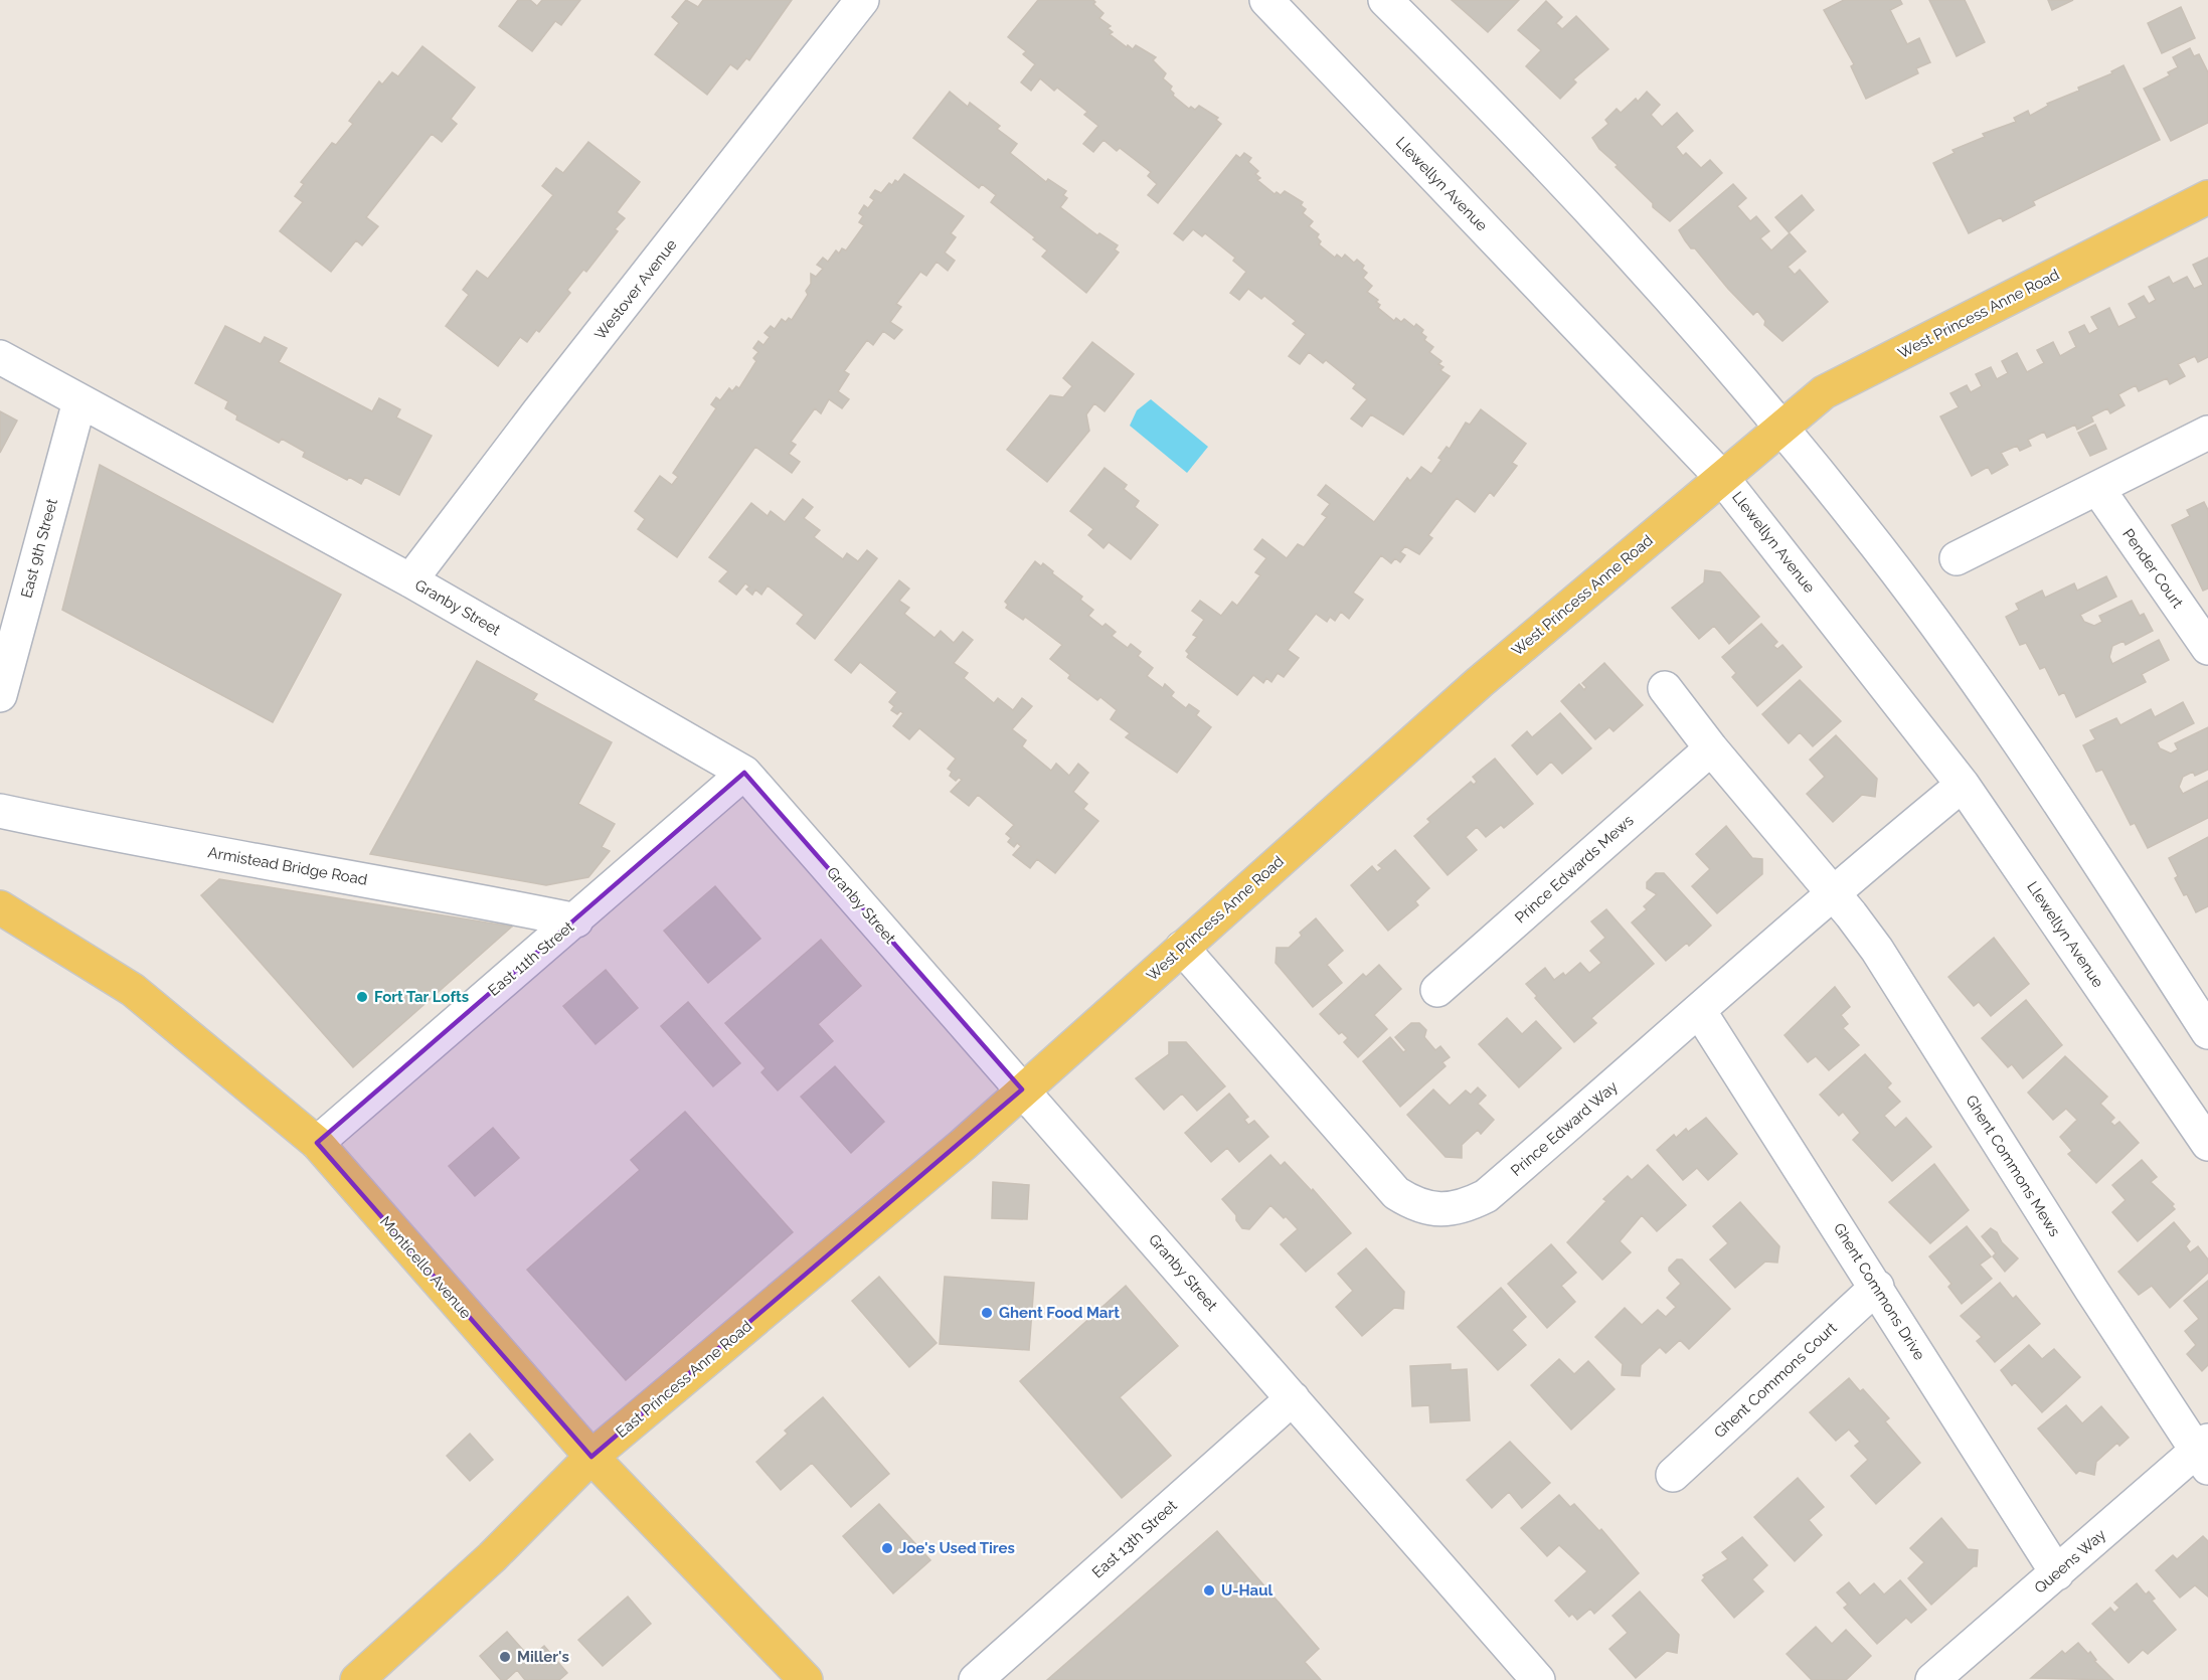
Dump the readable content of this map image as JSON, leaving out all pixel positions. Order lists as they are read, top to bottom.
{
  "streets": {
    "main road": ["West Princess Anne Road", "Monticello Avenue", "East Princess Anne Road"],
    "street": [
      "Llewellyn Avenue",
      "Westover Avenue",
      "East 9th Street",
      "Pender Court",
      "Granby Street",
      "Armistead Bridge Road",
      "Prince Edwards Mews",
      "East 11th Street",
      "Prince Edward Way",
      "Ghent Commons Mews",
      "Ghent Commons Drive",
      "Ghent Commons Court",
      "East 13th Street",
      "Queens Way"
    ]
  },
  "crossings": [
    ["Llewellyn Avenue", "West Princess Anne Road"],
    ["Llewellyn Avenue", "Prince Edward Way"],
    ["Westover Avenue", "Granby Street"],
    ["West Princess Anne Road", "Granby Street"],
    ["West Princess Anne Road", "Prince Edward Way"],
    ["West Princess Anne Road", "East Princess Anne Road"],
    ["East 9th Street", "Granby Street"],
    ["Granby Street", "East 11th Street"],
    ["Granby Street", "East Princess Anne Road"],
    ["Granby Street", "East 13th Street"],
    ["Armistead Bridge Road", "East 11th Street"],
    ["East 11th Street", "Monticello Avenue"],
    ["Prince Edward Way", "Ghent Commons Mews"],
    ["Prince Edward Way", "Ghent Commons Drive"],
    ["Ghent Commons Mews", "Queens Way"],
    ["Monticello Avenue", "East Princess Anne Road"],
    ["Ghent Commons Drive", "Ghent Commons Court"],
    ["Ghent Commons Drive", "Queens Way"]
  ],
  "places": [
    "Fort Tar Lofts",
    "Ghent Food Mart",
    "Joe's Used Tires",
    "U-Haul",
    "Miller's"
  ]
}
